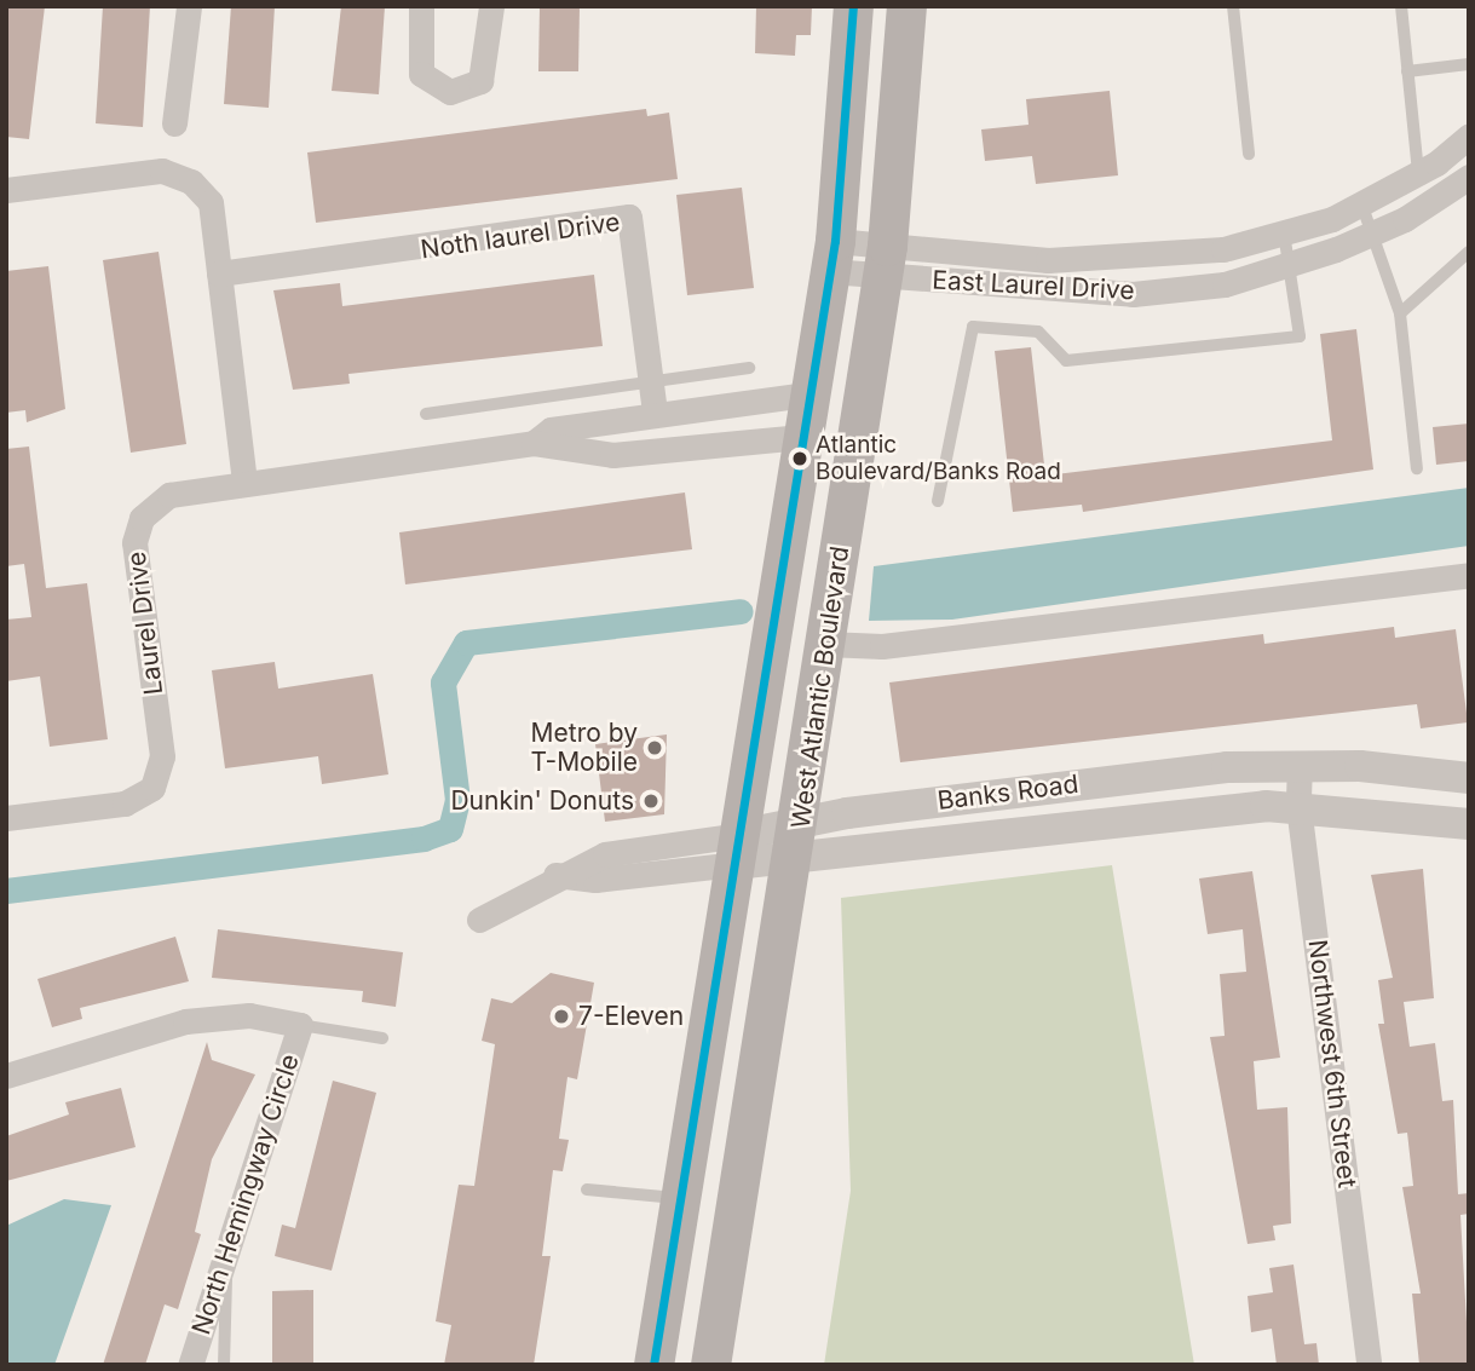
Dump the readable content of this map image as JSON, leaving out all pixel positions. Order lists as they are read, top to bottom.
{
  "streets": {
    "main road": ["West Atlantic Boulevard"],
    "street": [
      "Noth laurel Drive",
      "East Laurel Drive",
      "Laurel Drive",
      "Banks Road",
      "Northwest 6th Street",
      "North Hemingway Circle"
    ]
  },
  "crossings": [
    ["Noth laurel Drive", "Laurel Drive"],
    ["East Laurel Drive", "West Atlantic Boulevard"],
    ["West Atlantic Boulevard", "Banks Road"],
    ["Banks Road", "Northwest 6th Street"]
  ],
  "places": [
    "Atlantic Boulevard/Banks Road",
    "Metro by T-Mobile",
    "Dunkin' Donuts",
    "7-Eleven"
  ]
}
